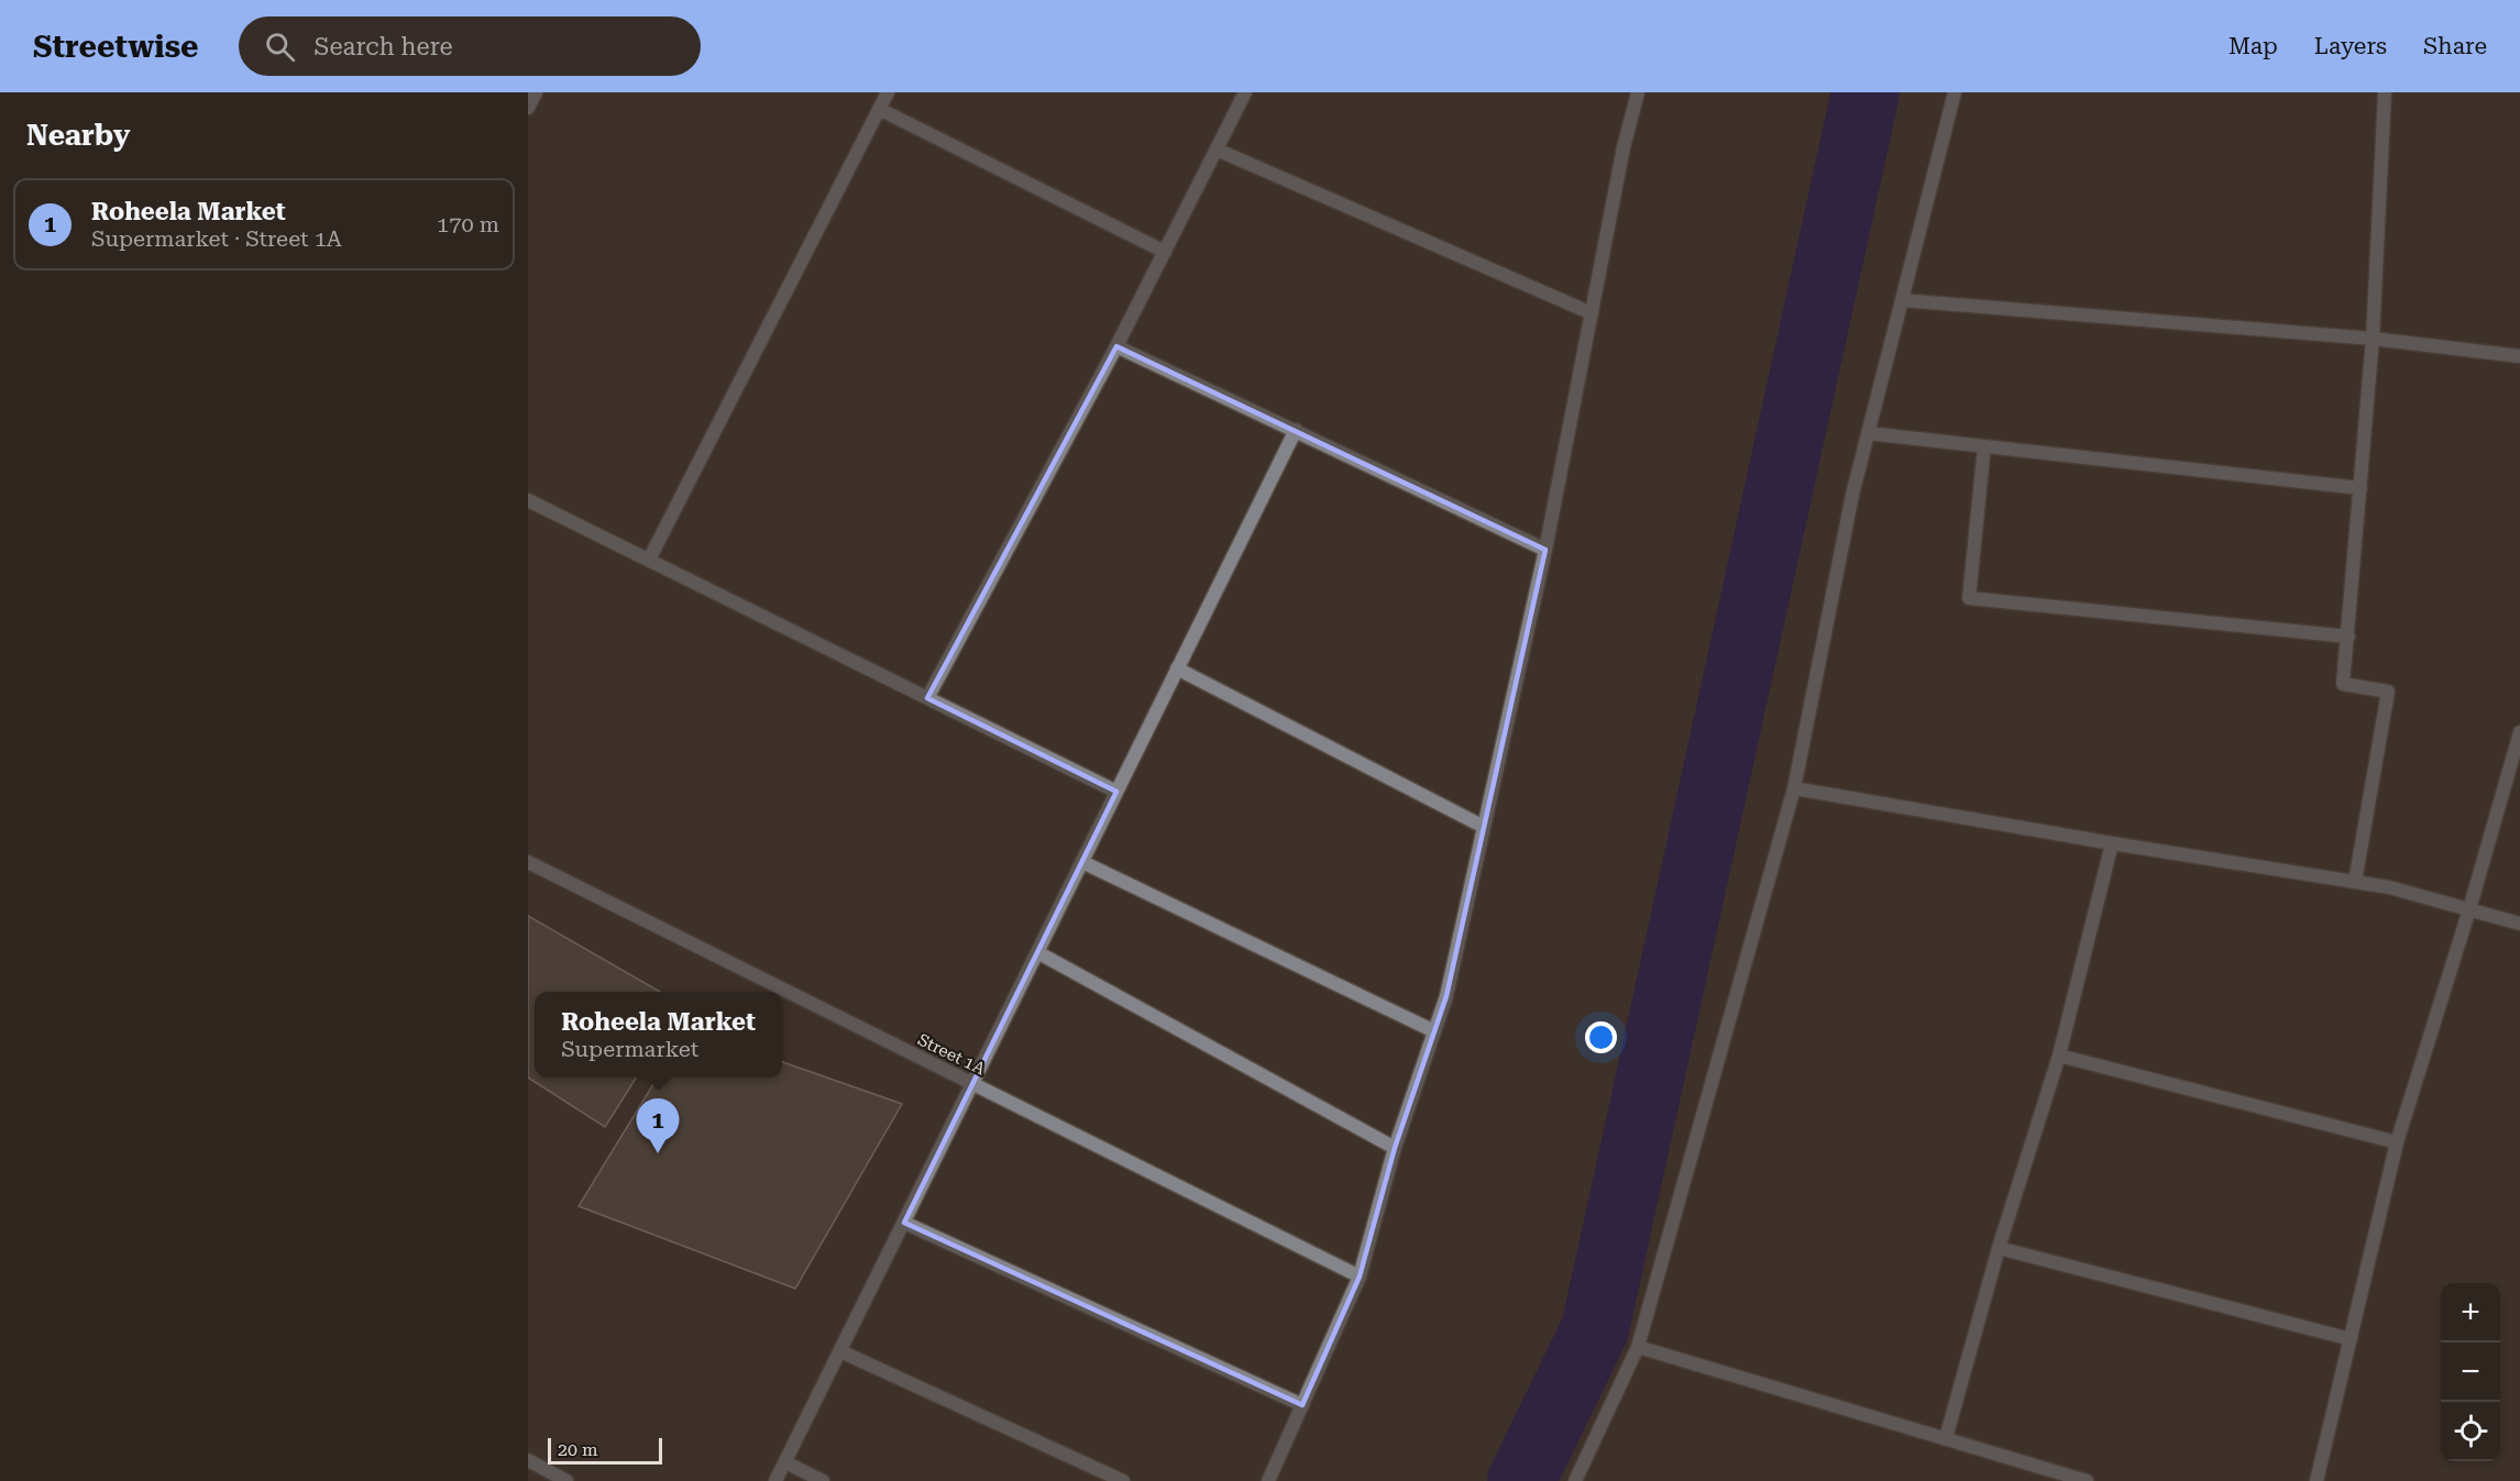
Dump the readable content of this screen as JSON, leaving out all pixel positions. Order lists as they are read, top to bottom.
{
  "streets": {
    "street": ["Street 1A"]
  },
  "scale_bar": "20 m",
  "page": {
    "header": "Streetwise",
    "search": "Search here",
    "nav": ["Map", "Layers", "Share"],
    "heading": "Nearby",
    "list": [
      {
        "mark": "1",
        "name": "Roheela Market",
        "note": "Supermarket · Street 1A",
        "value": "170 m"
      }
    ],
    "popup": ["Roheela Market", "Supermarket"],
    "pins": "1",
    "map_buttons": ["+", "−"],
    "scale": "20 m"
  }
}
